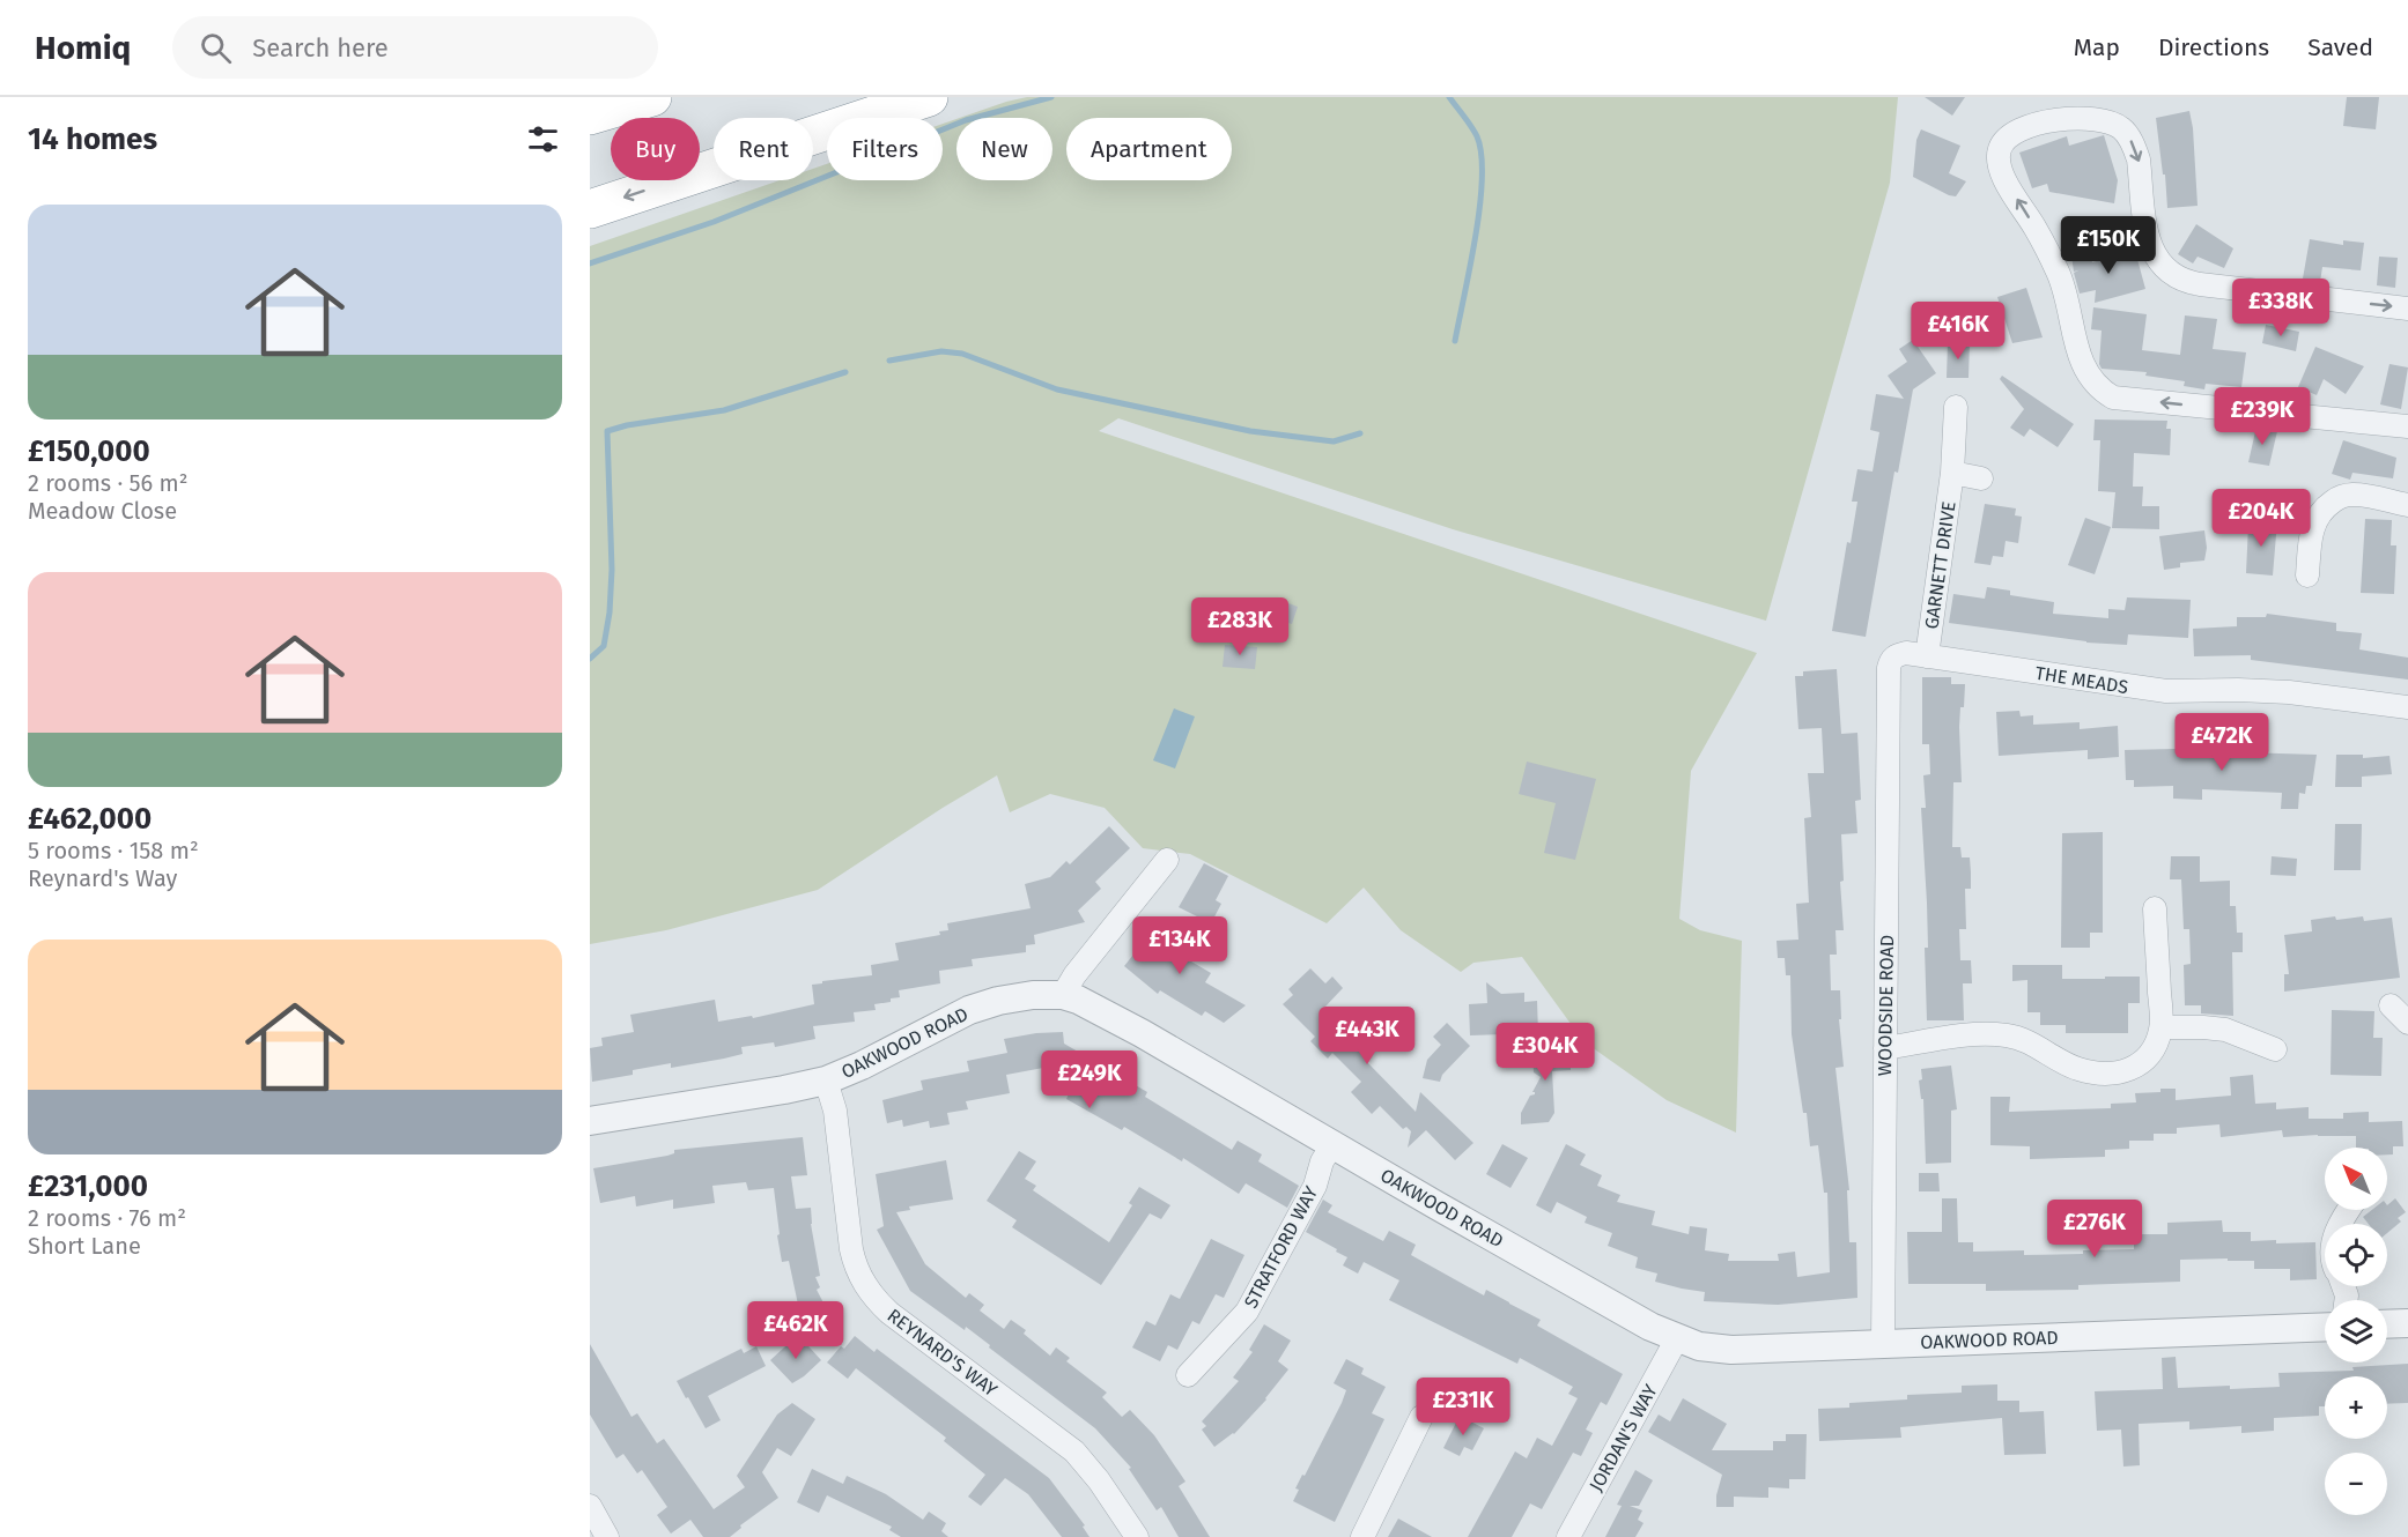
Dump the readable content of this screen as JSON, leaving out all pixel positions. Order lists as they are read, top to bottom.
{
  "streets": {
    "street": [
      "GARNETT DRIVE",
      "THE MEADS",
      "WOODSIDE ROAD",
      "OAKWOOD ROAD",
      "STRATFORD WAY",
      "REYNARD'S WAY",
      "JORDAN'S WAY"
    ]
  },
  "crossings": [
    ["GARNETT DRIVE", "THE MEADS"],
    ["THE MEADS", "WOODSIDE ROAD"],
    ["WOODSIDE ROAD", "OAKWOOD ROAD"],
    ["OAKWOOD ROAD", "STRATFORD WAY"],
    ["OAKWOOD ROAD", "REYNARD'S WAY"],
    ["OAKWOOD ROAD", "JORDAN'S WAY"]
  ],
  "north": "top left",
  "page": {
    "header": "Homiq",
    "search": "Search here",
    "nav": ["Map", "Directions", "Saved"],
    "heading": "14 homes",
    "chip": [
      "Buy",
      "Rent",
      "Filters",
      "New",
      "Apartment"
    ],
    "list": [
      {
        "name": "£150,000",
        "note": "2 rooms · 56 m² · Meadow Close"
      },
      {
        "name": "£462,000",
        "note": "5 rooms · 158 m² · Reynard's Way"
      },
      {
        "name": "£231,000",
        "note": "2 rooms · 76 m² · Short Lane"
      }
    ],
    "price": [
      "£150K",
      "£338K",
      "£416K",
      "£239K",
      "£204K",
      "£283K",
      "£472K",
      "£134K",
      "£443K",
      "£304K",
      "£249K",
      "£276K",
      "£462K",
      "£231K"
    ],
    "map_buttons": ["+", "−"]
  }
}
